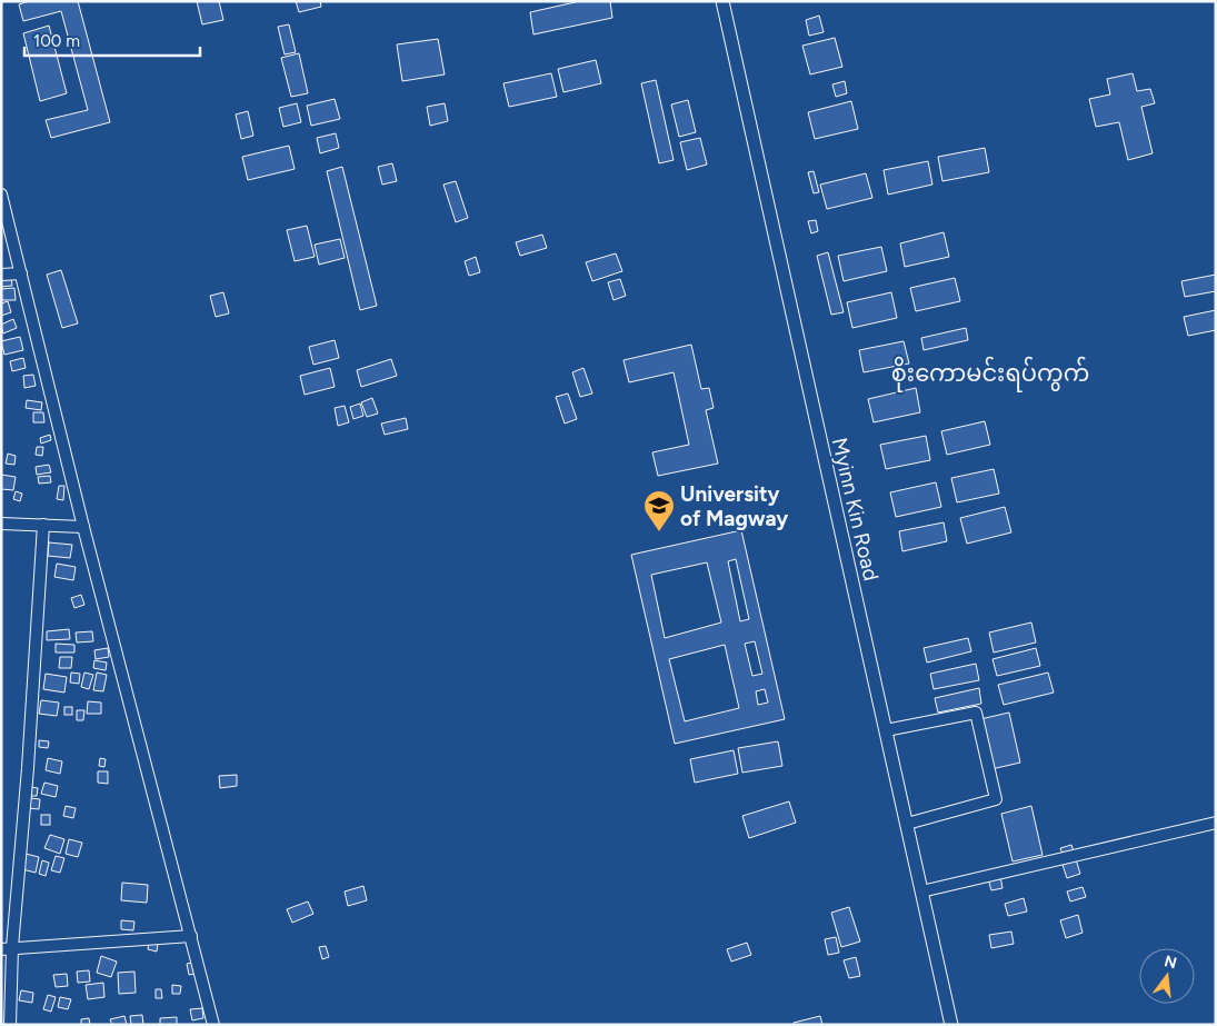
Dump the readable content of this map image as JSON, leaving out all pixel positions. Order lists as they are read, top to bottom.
{
  "streets": {
    "street": ["Myinn Kin Road"]
  },
  "districts": ["စိုးကောမင်းရပ်ကွက်"],
  "places": {
    "school or university": ["University of Magway"]
  },
  "scale_bar": "100 m",
  "north": "top"
}
